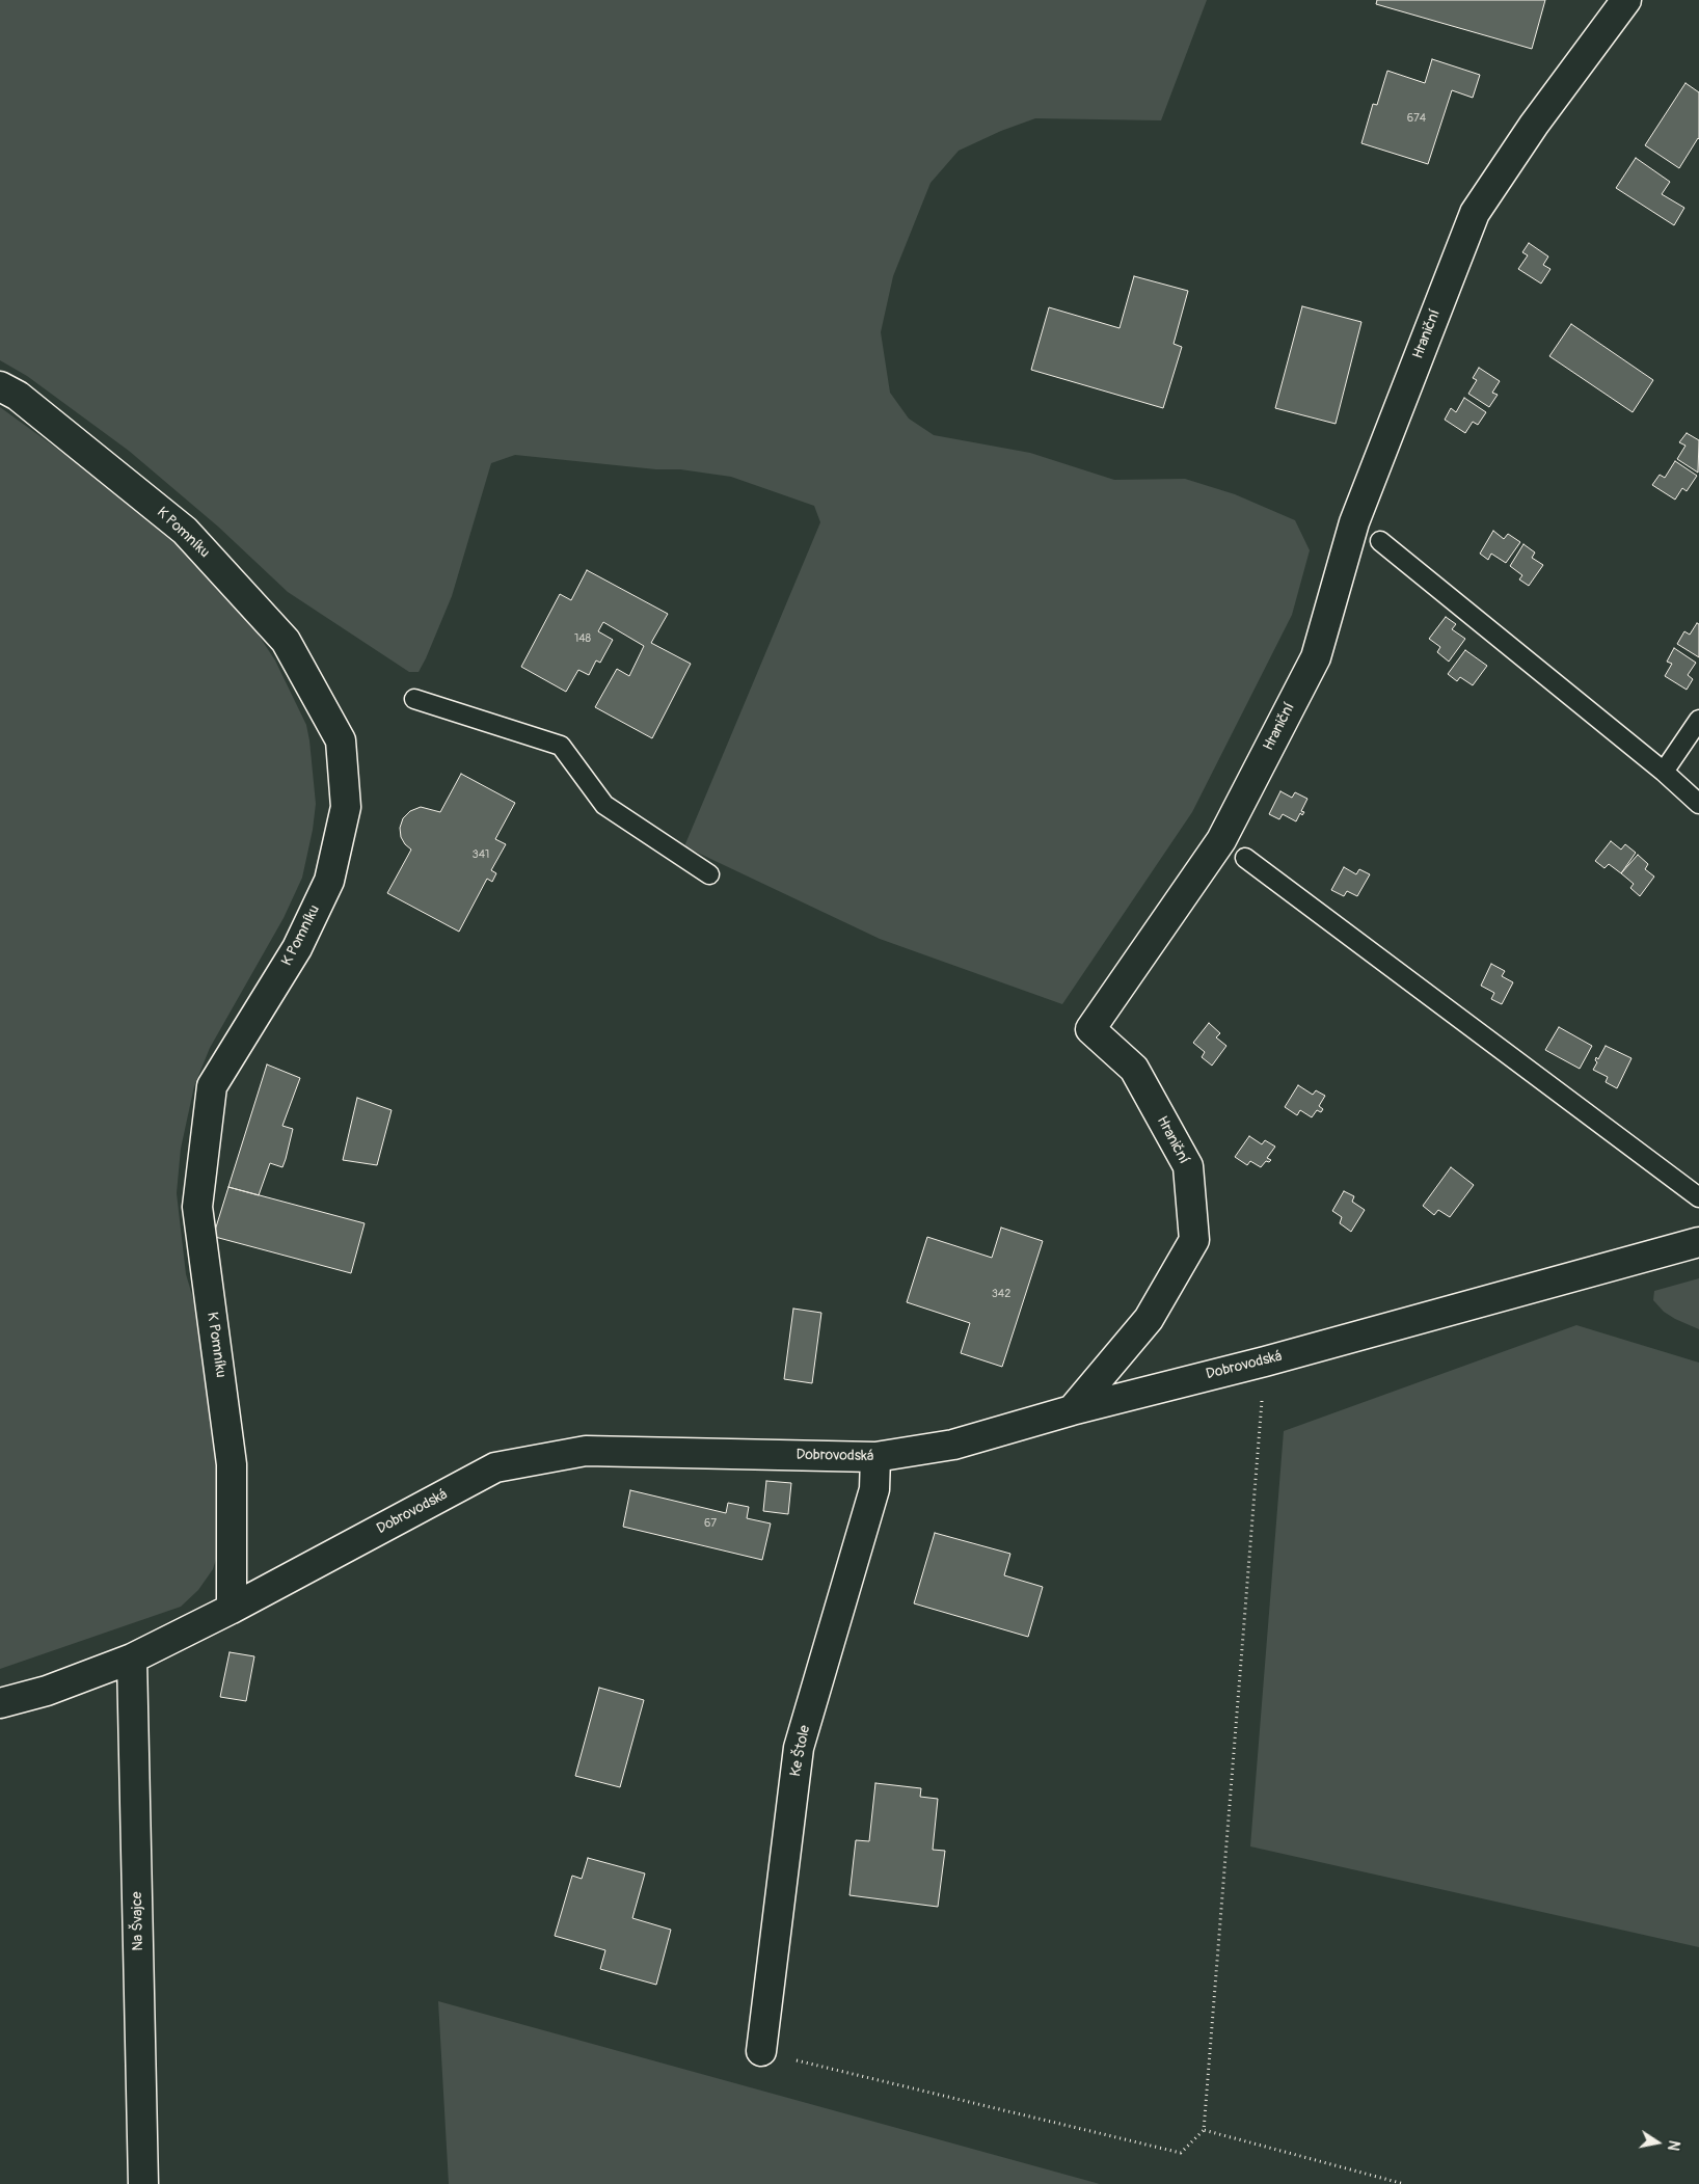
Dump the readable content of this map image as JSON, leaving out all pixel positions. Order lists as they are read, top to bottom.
{
  "streets": {
    "street": [
      "Hraniční",
      "K Pomníku",
      "Dobrovodská",
      "Ke Štole",
      "Na Švajce"
    ]
  },
  "crossings": [
    ["Hraniční", "Dobrovodská"],
    ["K Pomníku", "Dobrovodská"],
    ["Dobrovodská", "Ke Štole"],
    ["Dobrovodská", "Na Švajce"]
  ],
  "house_numbers": [
    "674",
    "148",
    "341",
    "342",
    "67"
  ],
  "north": "right"
}
